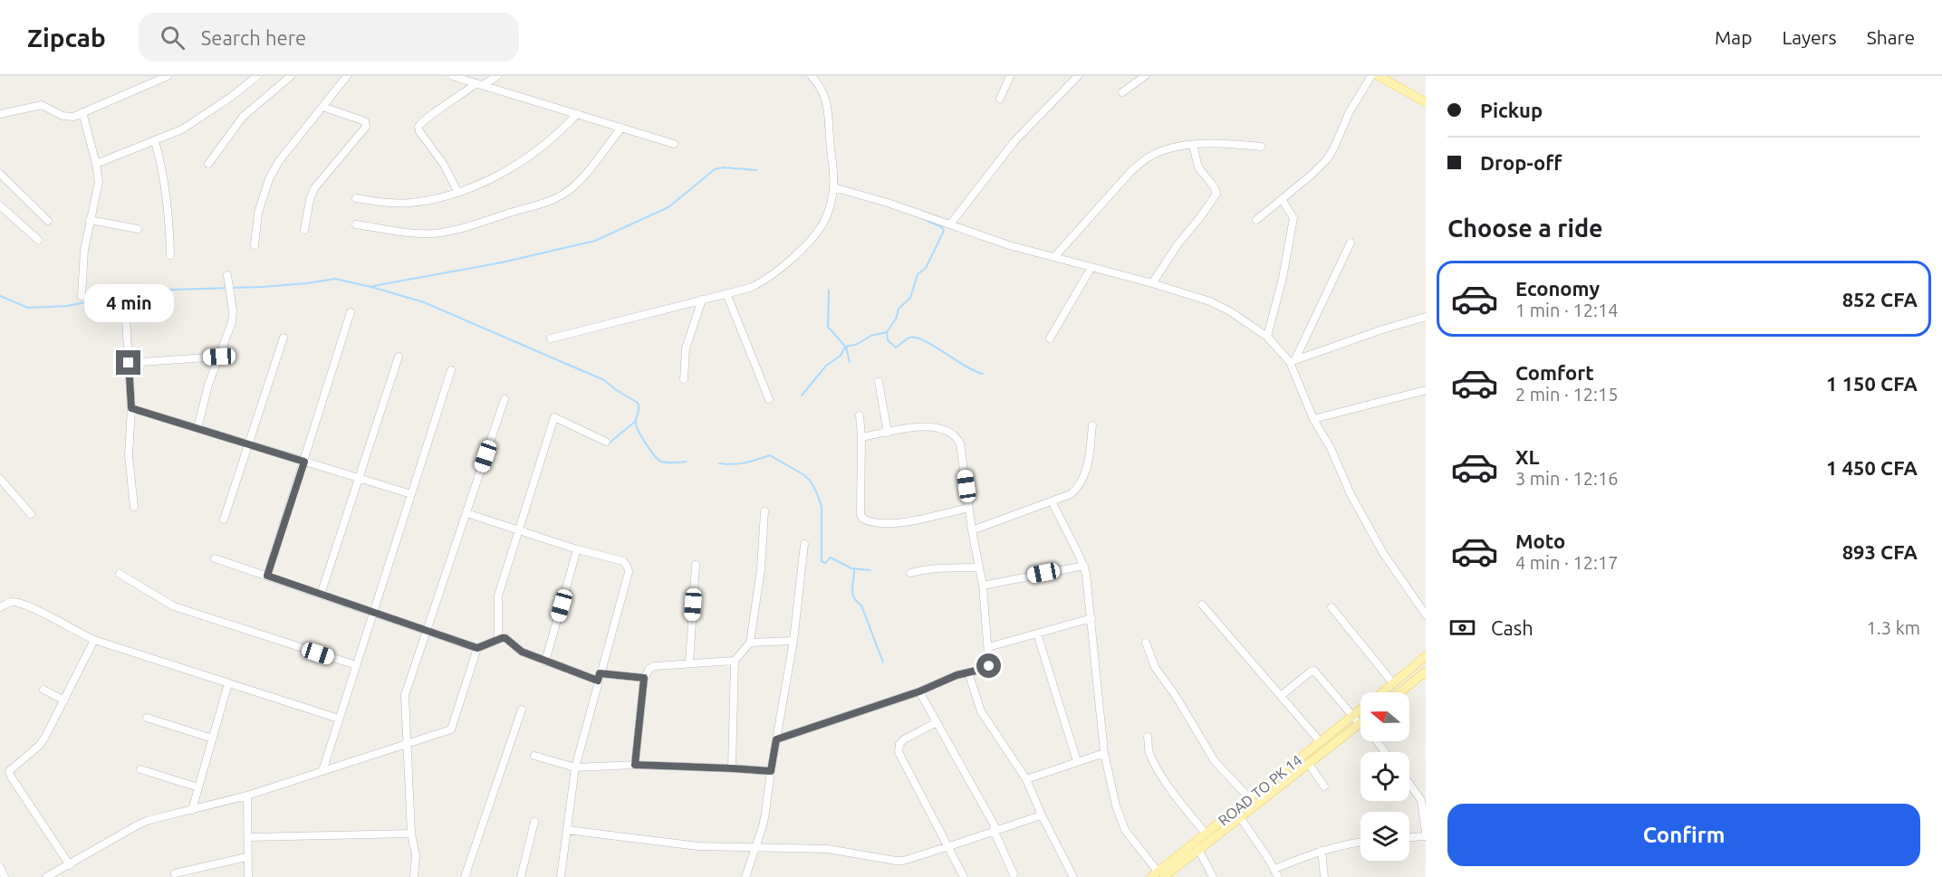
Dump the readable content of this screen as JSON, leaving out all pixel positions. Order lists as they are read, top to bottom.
{
  "streets": {
    "main road": ["ROAD TO PK 14"]
  },
  "north": "left",
  "page": {
    "header": "Zipcab",
    "search": "Search here",
    "nav": ["Map", "Layers", "Share"],
    "banner": ["Pickup", "Drop-off"],
    "heading": "Choose a ride",
    "list": [
      {
        "name": "Economy",
        "note": "1 min · 12:14",
        "value": "852 CFA"
      },
      {
        "name": "Comfort",
        "note": "2 min · 12:15",
        "value": "1 150 CFA"
      },
      {
        "name": "XL",
        "note": "3 min · 12:16",
        "value": "1 450 CFA"
      },
      {
        "name": "Moto",
        "note": "4 min · 12:17",
        "value": "893 CFA"
      }
    ],
    "bubble": "4 min",
    "pay": ["Cash", "1.3 km"],
    "buttons": "Confirm"
  }
}
